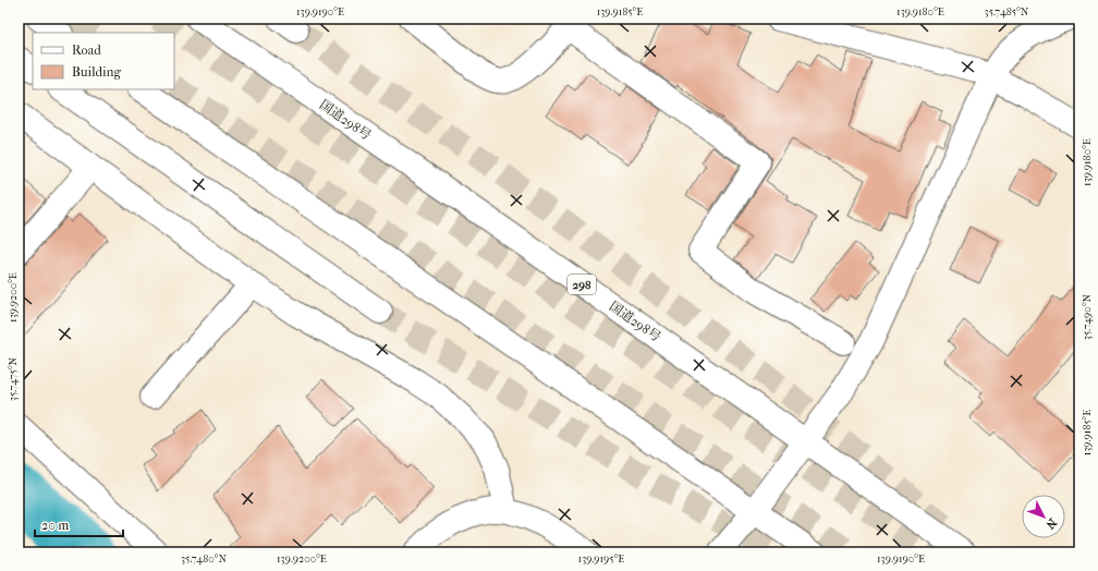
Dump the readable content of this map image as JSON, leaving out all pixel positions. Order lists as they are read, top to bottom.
{
  "streets": {
    "main road": ["国道298号", "298"]
  },
  "legend": ["Road", "Building"],
  "scale_bar": "20 m",
  "north": "bottom right",
  "coordinates": [
    "139.9190°E",
    "139.9185°E",
    "139.9180°E",
    "35.7485°N",
    "139.9200°E",
    "35.7490°N",
    "35.7475°N",
    "35.7480°N",
    "139.9195°E"
  ]
}
